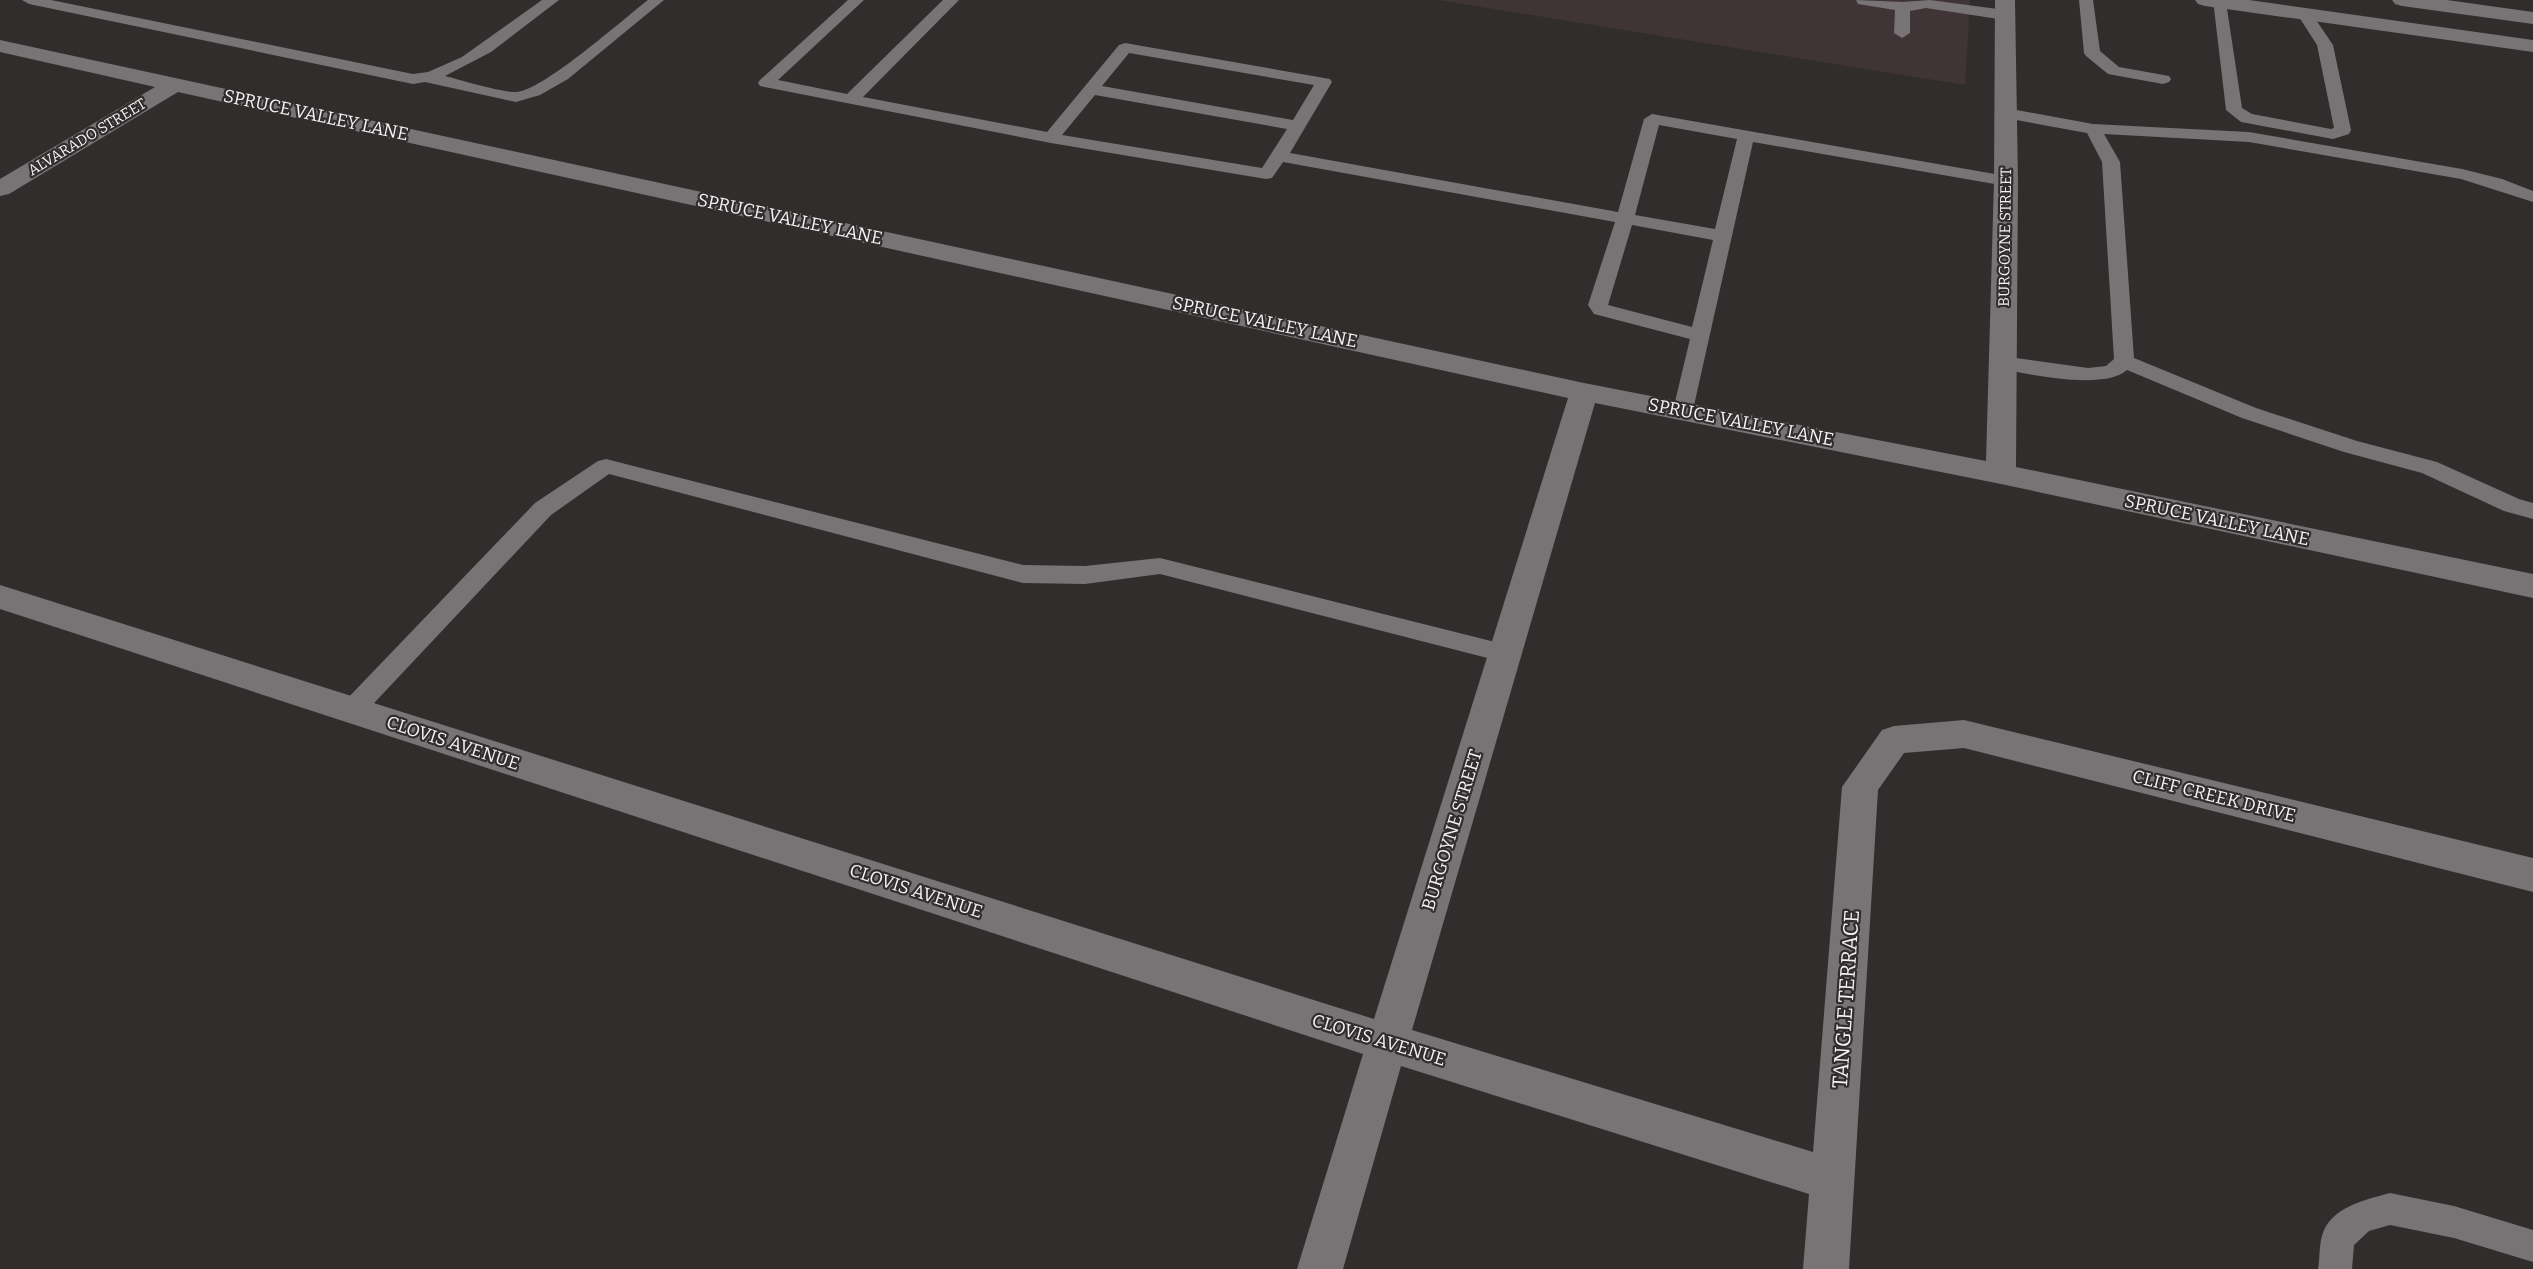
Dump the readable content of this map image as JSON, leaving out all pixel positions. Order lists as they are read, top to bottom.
{
  "streets": {
    "street": [
      "SPRUCE VALLEY LANE",
      "ALVARADO STREET",
      "BURGOYNE STREET",
      "CLOVIS AVENUE",
      "CLIFF CREEK DRIVE",
      "TANGLE TERRACE"
    ]
  },
  "crossings": [
    ["SPRUCE VALLEY LANE", "ALVARADO STREET"],
    ["SPRUCE VALLEY LANE", "BURGOYNE STREET"],
    ["BURGOYNE STREET", "CLOVIS AVENUE"],
    ["CLOVIS AVENUE", "TANGLE TERRACE"],
    ["CLIFF CREEK DRIVE", "TANGLE TERRACE"]
  ]
}
